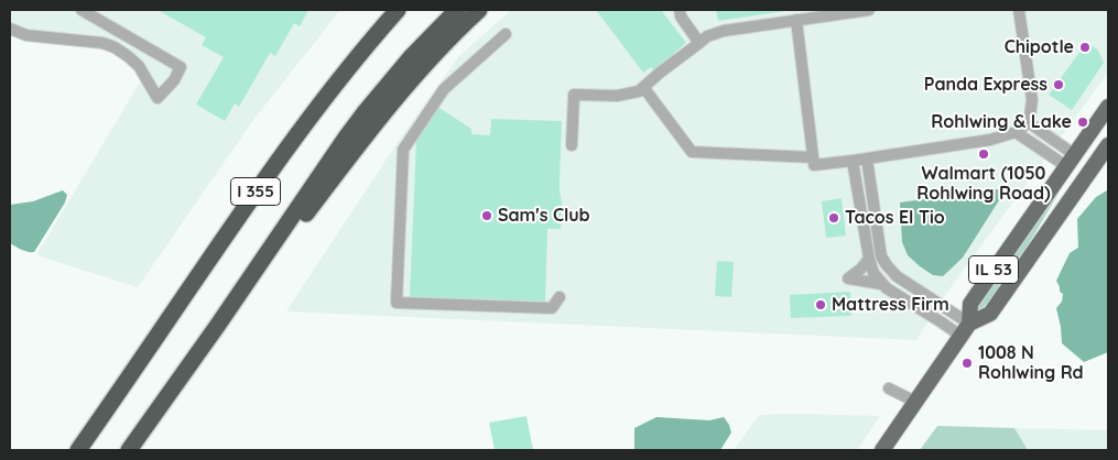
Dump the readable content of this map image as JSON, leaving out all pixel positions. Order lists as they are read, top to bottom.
{
  "streets": {
    "highway": ["I 355"],
    "main road": ["IL 53"]
  },
  "places": [
    "Chipotle",
    "Panda Express",
    "Rohlwing & Lake",
    "Walmart (1050 Rohlwing Road)",
    "Sam's Club",
    "Tacos El Tio",
    "Mattress Firm",
    "1008 N Rohlwing Rd"
  ]
}
